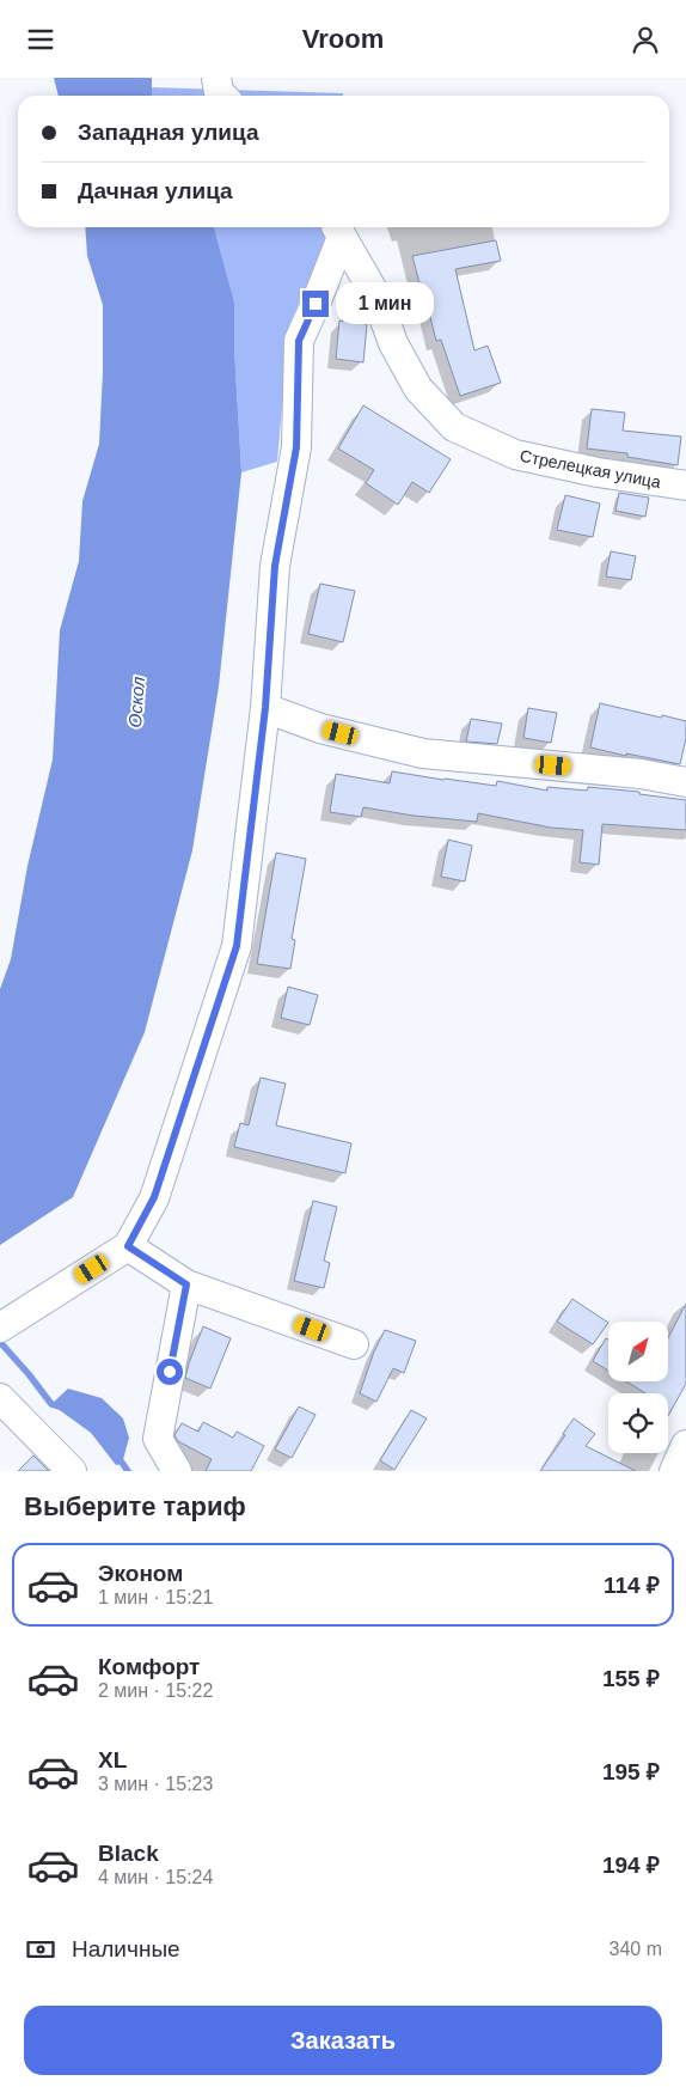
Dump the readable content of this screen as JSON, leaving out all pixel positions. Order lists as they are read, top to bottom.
{
  "streets": {
    "street": ["Стрелецкая улица"]
  },
  "water": ["Оскол"],
  "north": "top right",
  "page": {
    "header": "Vroom",
    "banner": ["Западная улица", "Дачная улица"],
    "bubble": "1 мин",
    "heading": "Выберите тариф",
    "list": [
      {
        "name": "Эконом",
        "note": "1 мин · 15:21",
        "value": "114 ₽"
      },
      {
        "name": "Комфорт",
        "note": "2 мин · 15:22",
        "value": "155 ₽"
      },
      {
        "name": "XL",
        "note": "3 мин · 15:23",
        "value": "195 ₽"
      },
      {
        "name": "Black",
        "note": "4 мин · 15:24",
        "value": "194 ₽"
      }
    ],
    "pay": ["Наличные", "340 m"],
    "buttons": "Заказать"
  }
}
